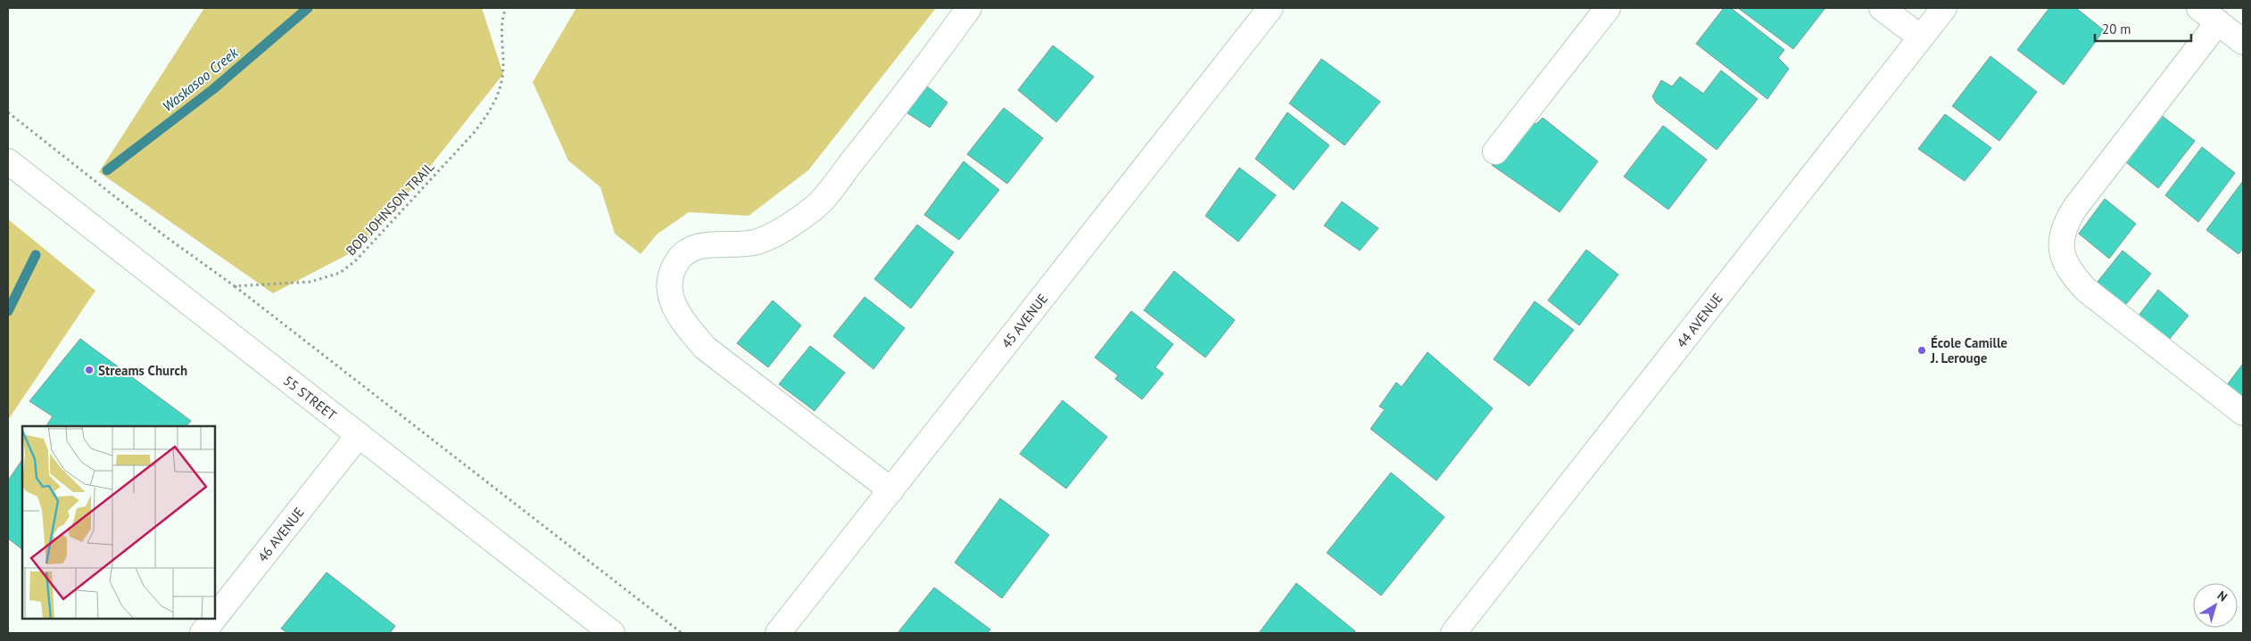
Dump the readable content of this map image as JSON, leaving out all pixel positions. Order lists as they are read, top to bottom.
{
  "streets": {
    "street": [
      "45 AVENUE",
      "44 AVENUE",
      "55 STREET",
      "46 AVENUE"
    ],
    "path": ["BOB JOHNSON TRAIL"]
  },
  "crossings": [
    ["55 STREET", "46 AVENUE"]
  ],
  "water": ["Waskasoo Creek"],
  "places": ["École Camille J. Lerouge", "Streams Church"],
  "scale_bar": "20 m",
  "north": "top right"
}
